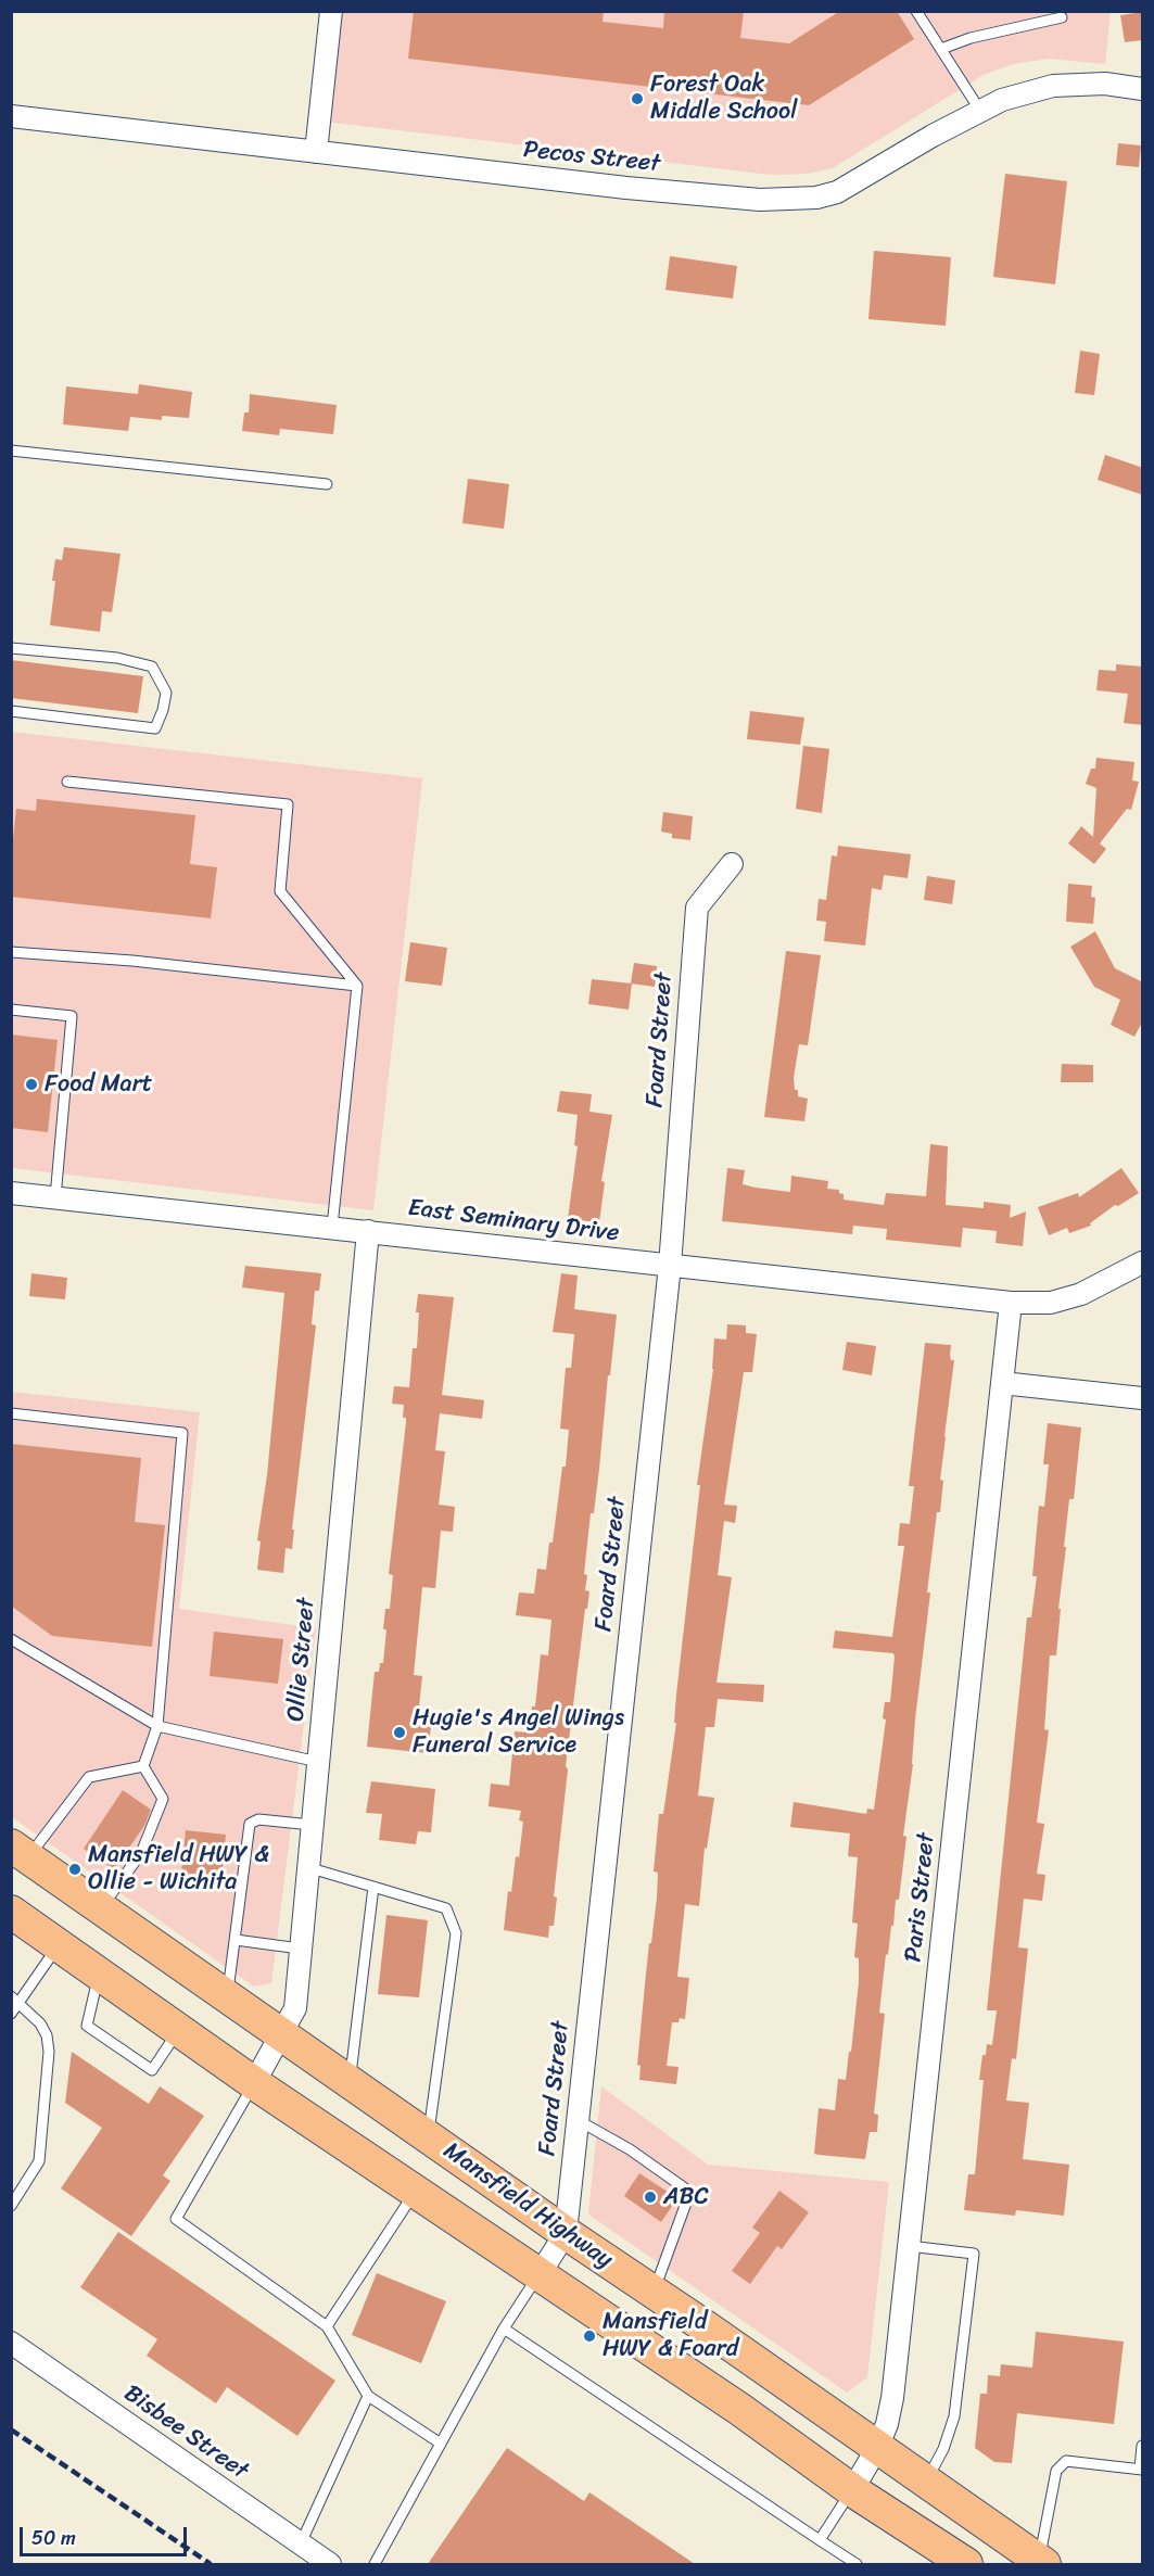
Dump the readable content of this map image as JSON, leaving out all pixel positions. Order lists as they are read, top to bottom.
{
  "streets": {
    "main road": ["Mansfield Highway"],
    "street": [
      "Pecos Street",
      "Foard Street",
      "East Seminary Drive",
      "Ollie Street",
      "Paris Street",
      "Bisbee Street"
    ]
  },
  "crossings": [
    ["Foard Street", "East Seminary Drive"],
    ["Foard Street", "Mansfield Highway"],
    ["East Seminary Drive", "Ollie Street"],
    ["East Seminary Drive", "Paris Street"],
    ["Ollie Street", "Mansfield Highway"],
    ["Paris Street", "Mansfield Highway"]
  ],
  "places": [
    "Forest Oak Middle School",
    "Food Mart",
    "Hugie's Angel Wings Funeral Service",
    "Mansfield HWY & Ollie - Wichita",
    "ABC",
    "Mansfield HWY & Foard"
  ],
  "scale_bar": "50 m"
}
